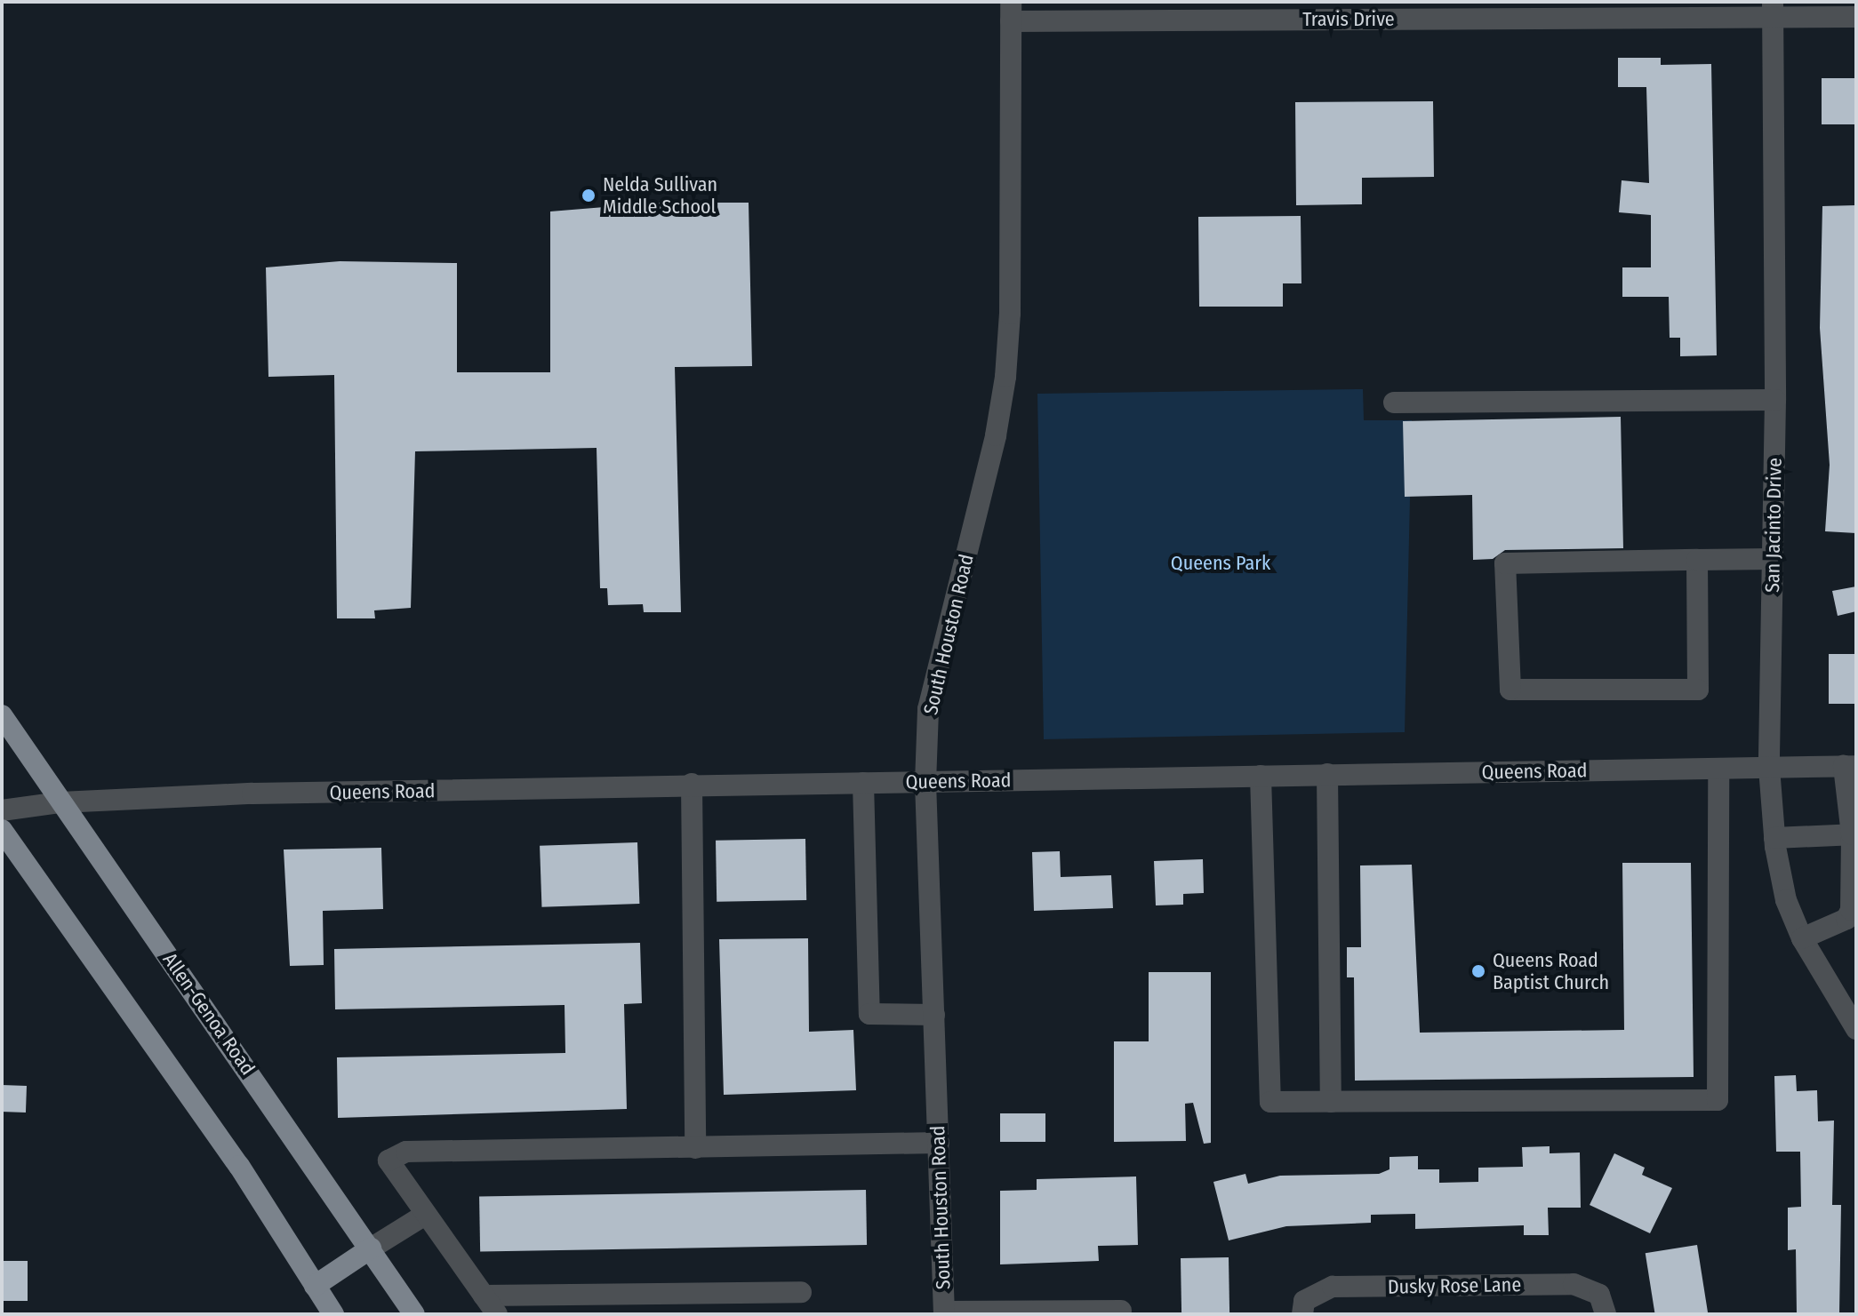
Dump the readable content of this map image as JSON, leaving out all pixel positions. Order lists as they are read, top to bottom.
{
  "streets": {
    "main road": ["Allen-Genoa Road"],
    "street": [
      "Travis Drive",
      "San Jacinto Drive",
      "South Houston Road",
      "Queens Road",
      "Dusky Rose Lane"
    ]
  },
  "crossings": [
    ["Travis Drive", "San Jacinto Drive"],
    ["Travis Drive", "South Houston Road"],
    ["San Jacinto Drive", "Queens Road"],
    ["South Houston Road", "Queens Road"],
    ["Queens Road", "Allen-Genoa Road"]
  ],
  "parks": ["Queens Park"],
  "places": ["Nelda Sullivan Middle School", "Queens Road Baptist Church"]
}
